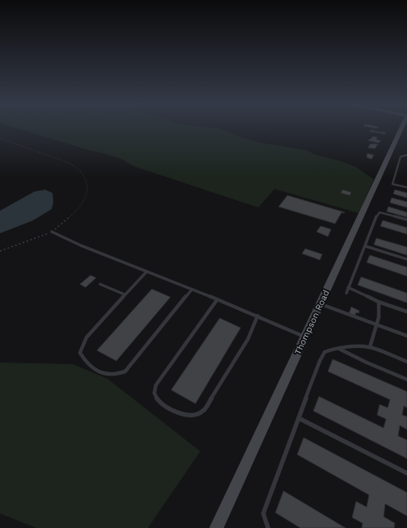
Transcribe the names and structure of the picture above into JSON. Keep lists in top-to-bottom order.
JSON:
{
  "streets": {
    "main road": ["Thompson Road"]
  }
}
